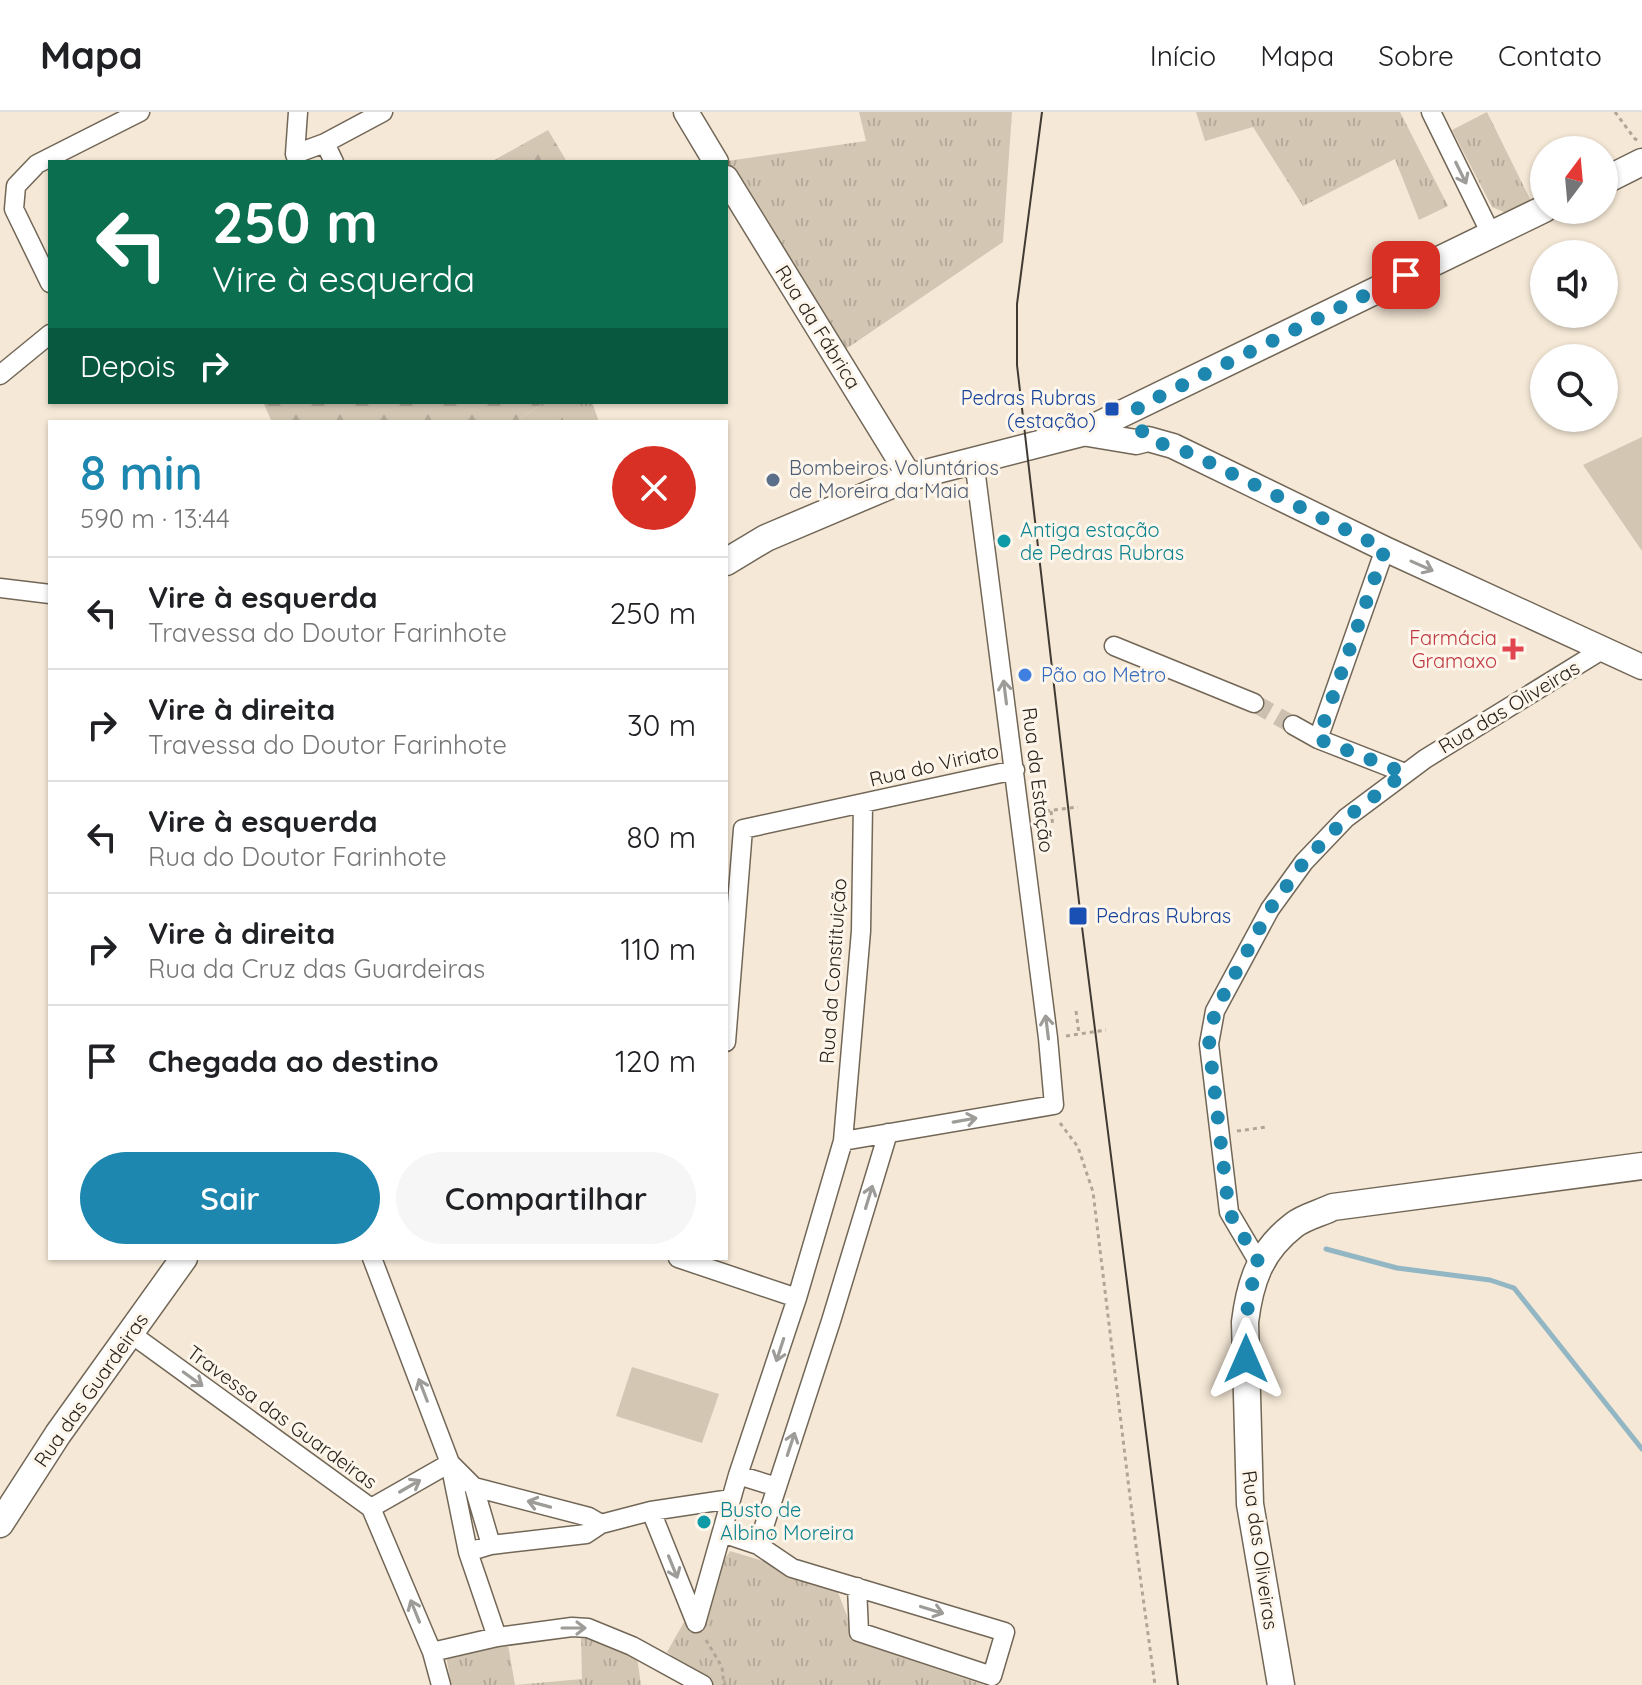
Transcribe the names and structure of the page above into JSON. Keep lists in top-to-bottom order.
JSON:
{
  "streets": {
    "main road": ["Rua das Oliveiras", "Rua das Guardeiras"],
    "street": [
      "Rua da Fábrica",
      "Rua do Viriato",
      "Rua da Estação",
      "Rua da Constituição",
      "Travessa das Guardeiras"
    ]
  },
  "crossings": [
    ["Rua do Viriato", "Rua da Estação"],
    ["Rua do Viriato", "Rua da Constituição"],
    ["Rua das Guardeiras", "Travessa das Guardeiras"]
  ],
  "one_way": ["Rua da Estação"],
  "places": {
    "transit": ["Pedras Rubras (estação)", "Pedras Rubras"],
    "other": [
      "Bombeiros Voluntários de Moreira da Maia",
      "Antiga estação de Pedras Rubras",
      "Pão ao Metro",
      "Busto de Albino Moreira"
    ],
    "health": ["Farmácia Gramaxo"]
  },
  "north": "top",
  "page": {
    "header": "Mapa",
    "nav": [
      "Início",
      "Mapa",
      "Sobre",
      "Contato"
    ],
    "turn": ["250 m", "Vire à esquerda"],
    "then": "Depois",
    "heading": ["8 min", "590 m · 13:44"],
    "list": [
      {
        "name": "Vire à esquerda",
        "note": "Travessa do Doutor Farinhote",
        "value": "250 m"
      },
      {
        "name": "Vire à direita",
        "note": "Travessa do Doutor Farinhote",
        "value": "30 m"
      },
      {
        "name": "Vire à esquerda",
        "note": "Rua do Doutor Farinhote",
        "value": "80 m"
      },
      {
        "name": "Vire à direita",
        "note": "Rua da Cruz das Guardeiras",
        "value": "110 m"
      },
      {
        "name": "Chegada ao destino",
        "value": "120 m"
      }
    ],
    "buttons": ["Sair", "Compartilhar"]
  }
}
